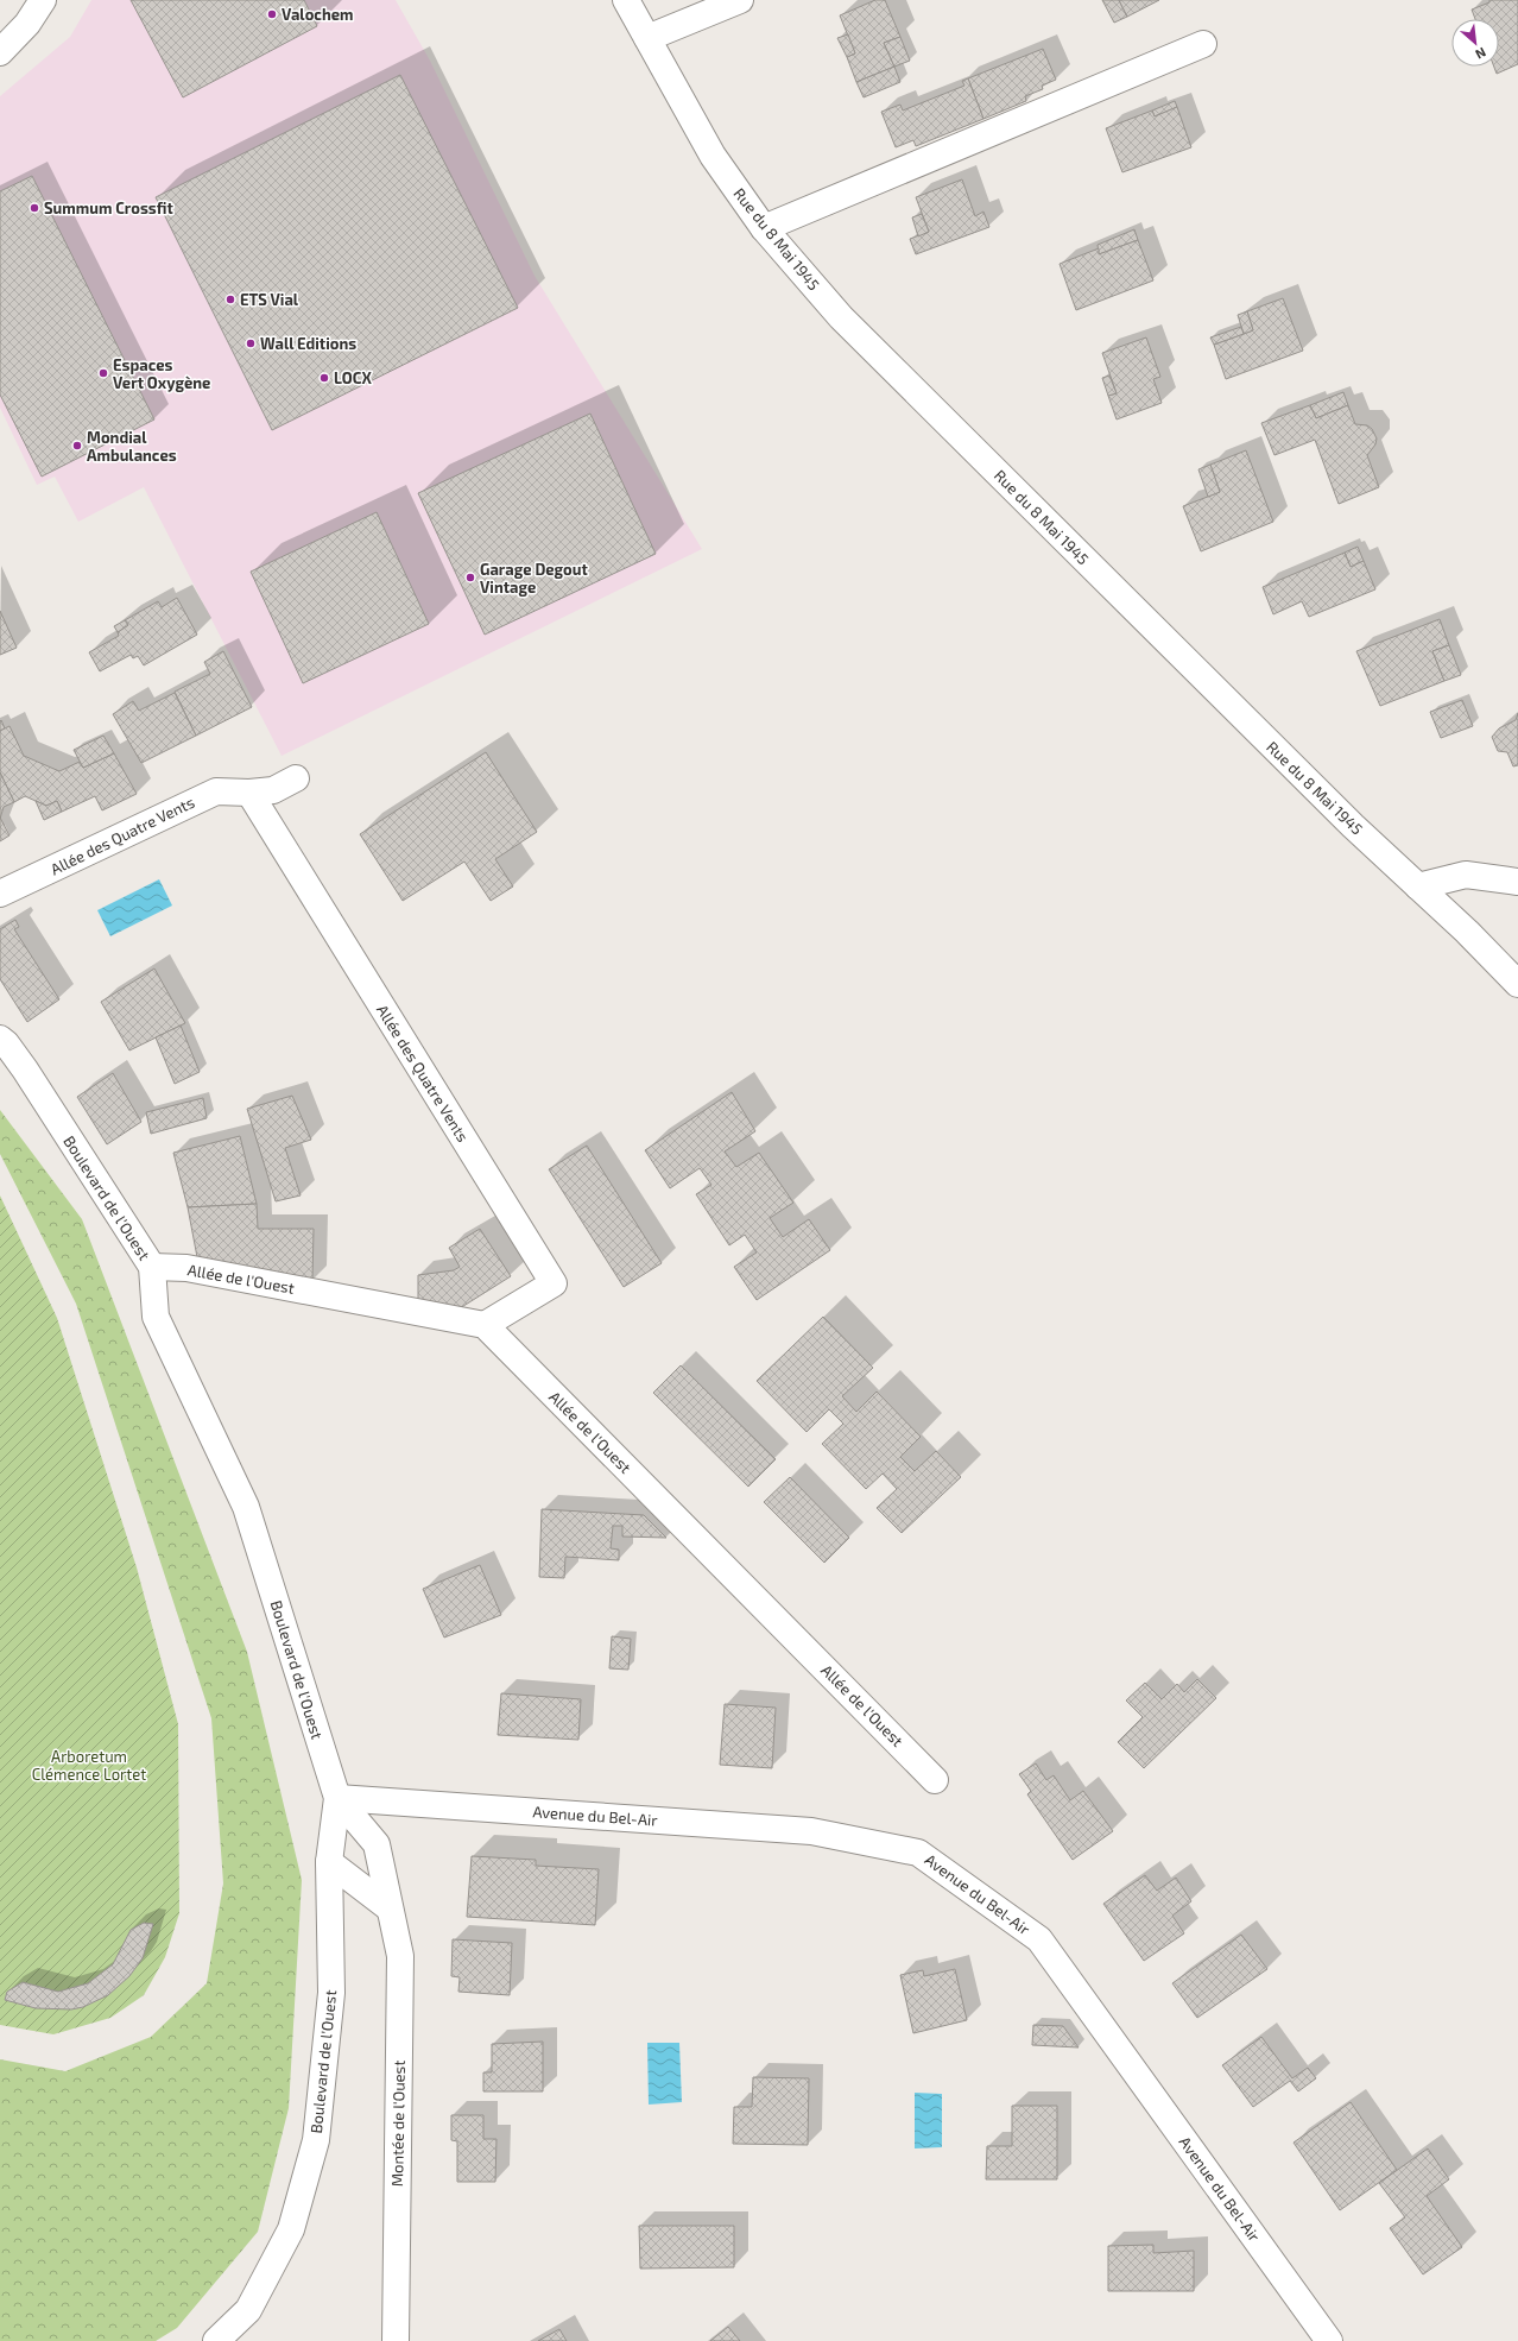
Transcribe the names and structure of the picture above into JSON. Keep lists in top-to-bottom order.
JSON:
{
  "streets": {
    "street": [
      "Rue du 8 Mai 1945",
      "Allée des Quatre Vents",
      "Boulevard de l'Ouest",
      "Allée de l'Ouest",
      "Avenue du Bel-Air",
      "Montée de l'Ouest"
    ]
  },
  "crossings": [
    ["Allée des Quatre Vents", "Allée de l'Ouest"],
    ["Boulevard de l'Ouest", "Allée de l'Ouest"],
    ["Boulevard de l'Ouest", "Avenue du Bel-Air"],
    ["Boulevard de l'Ouest", "Montée de l'Ouest"],
    ["Avenue du Bel-Air", "Montée de l'Ouest"]
  ],
  "parks": ["Arboretum Clémence Lortet"],
  "places": [
    "Valochem",
    "Summum Crossfit",
    "ETS Vial",
    "Wall Editions",
    "Espaces Vert Oxygène",
    "LOCX",
    "Mondial Ambulances",
    "Garage Degout Vintage"
  ],
  "north": "bottom right"
}
